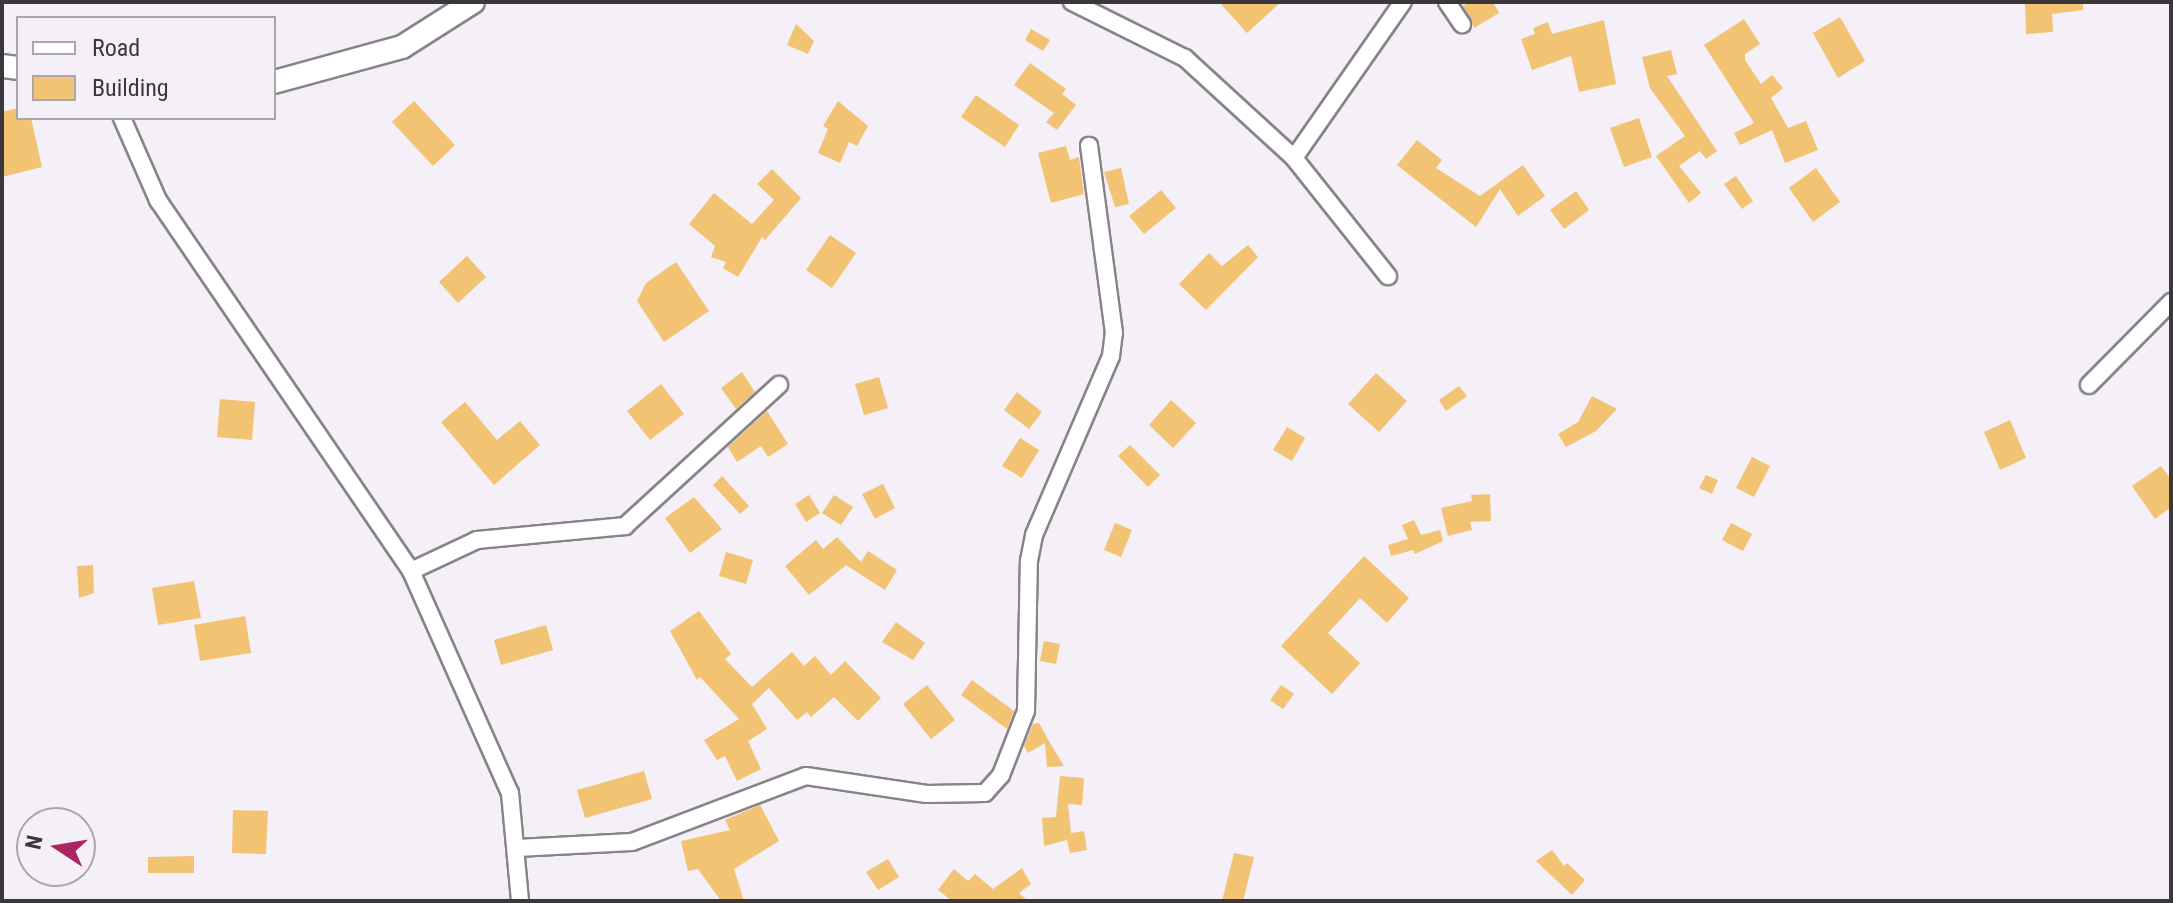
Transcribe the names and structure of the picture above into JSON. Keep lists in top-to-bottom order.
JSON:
{
  "legend": ["Road", "Building"],
  "north": "left"
}
